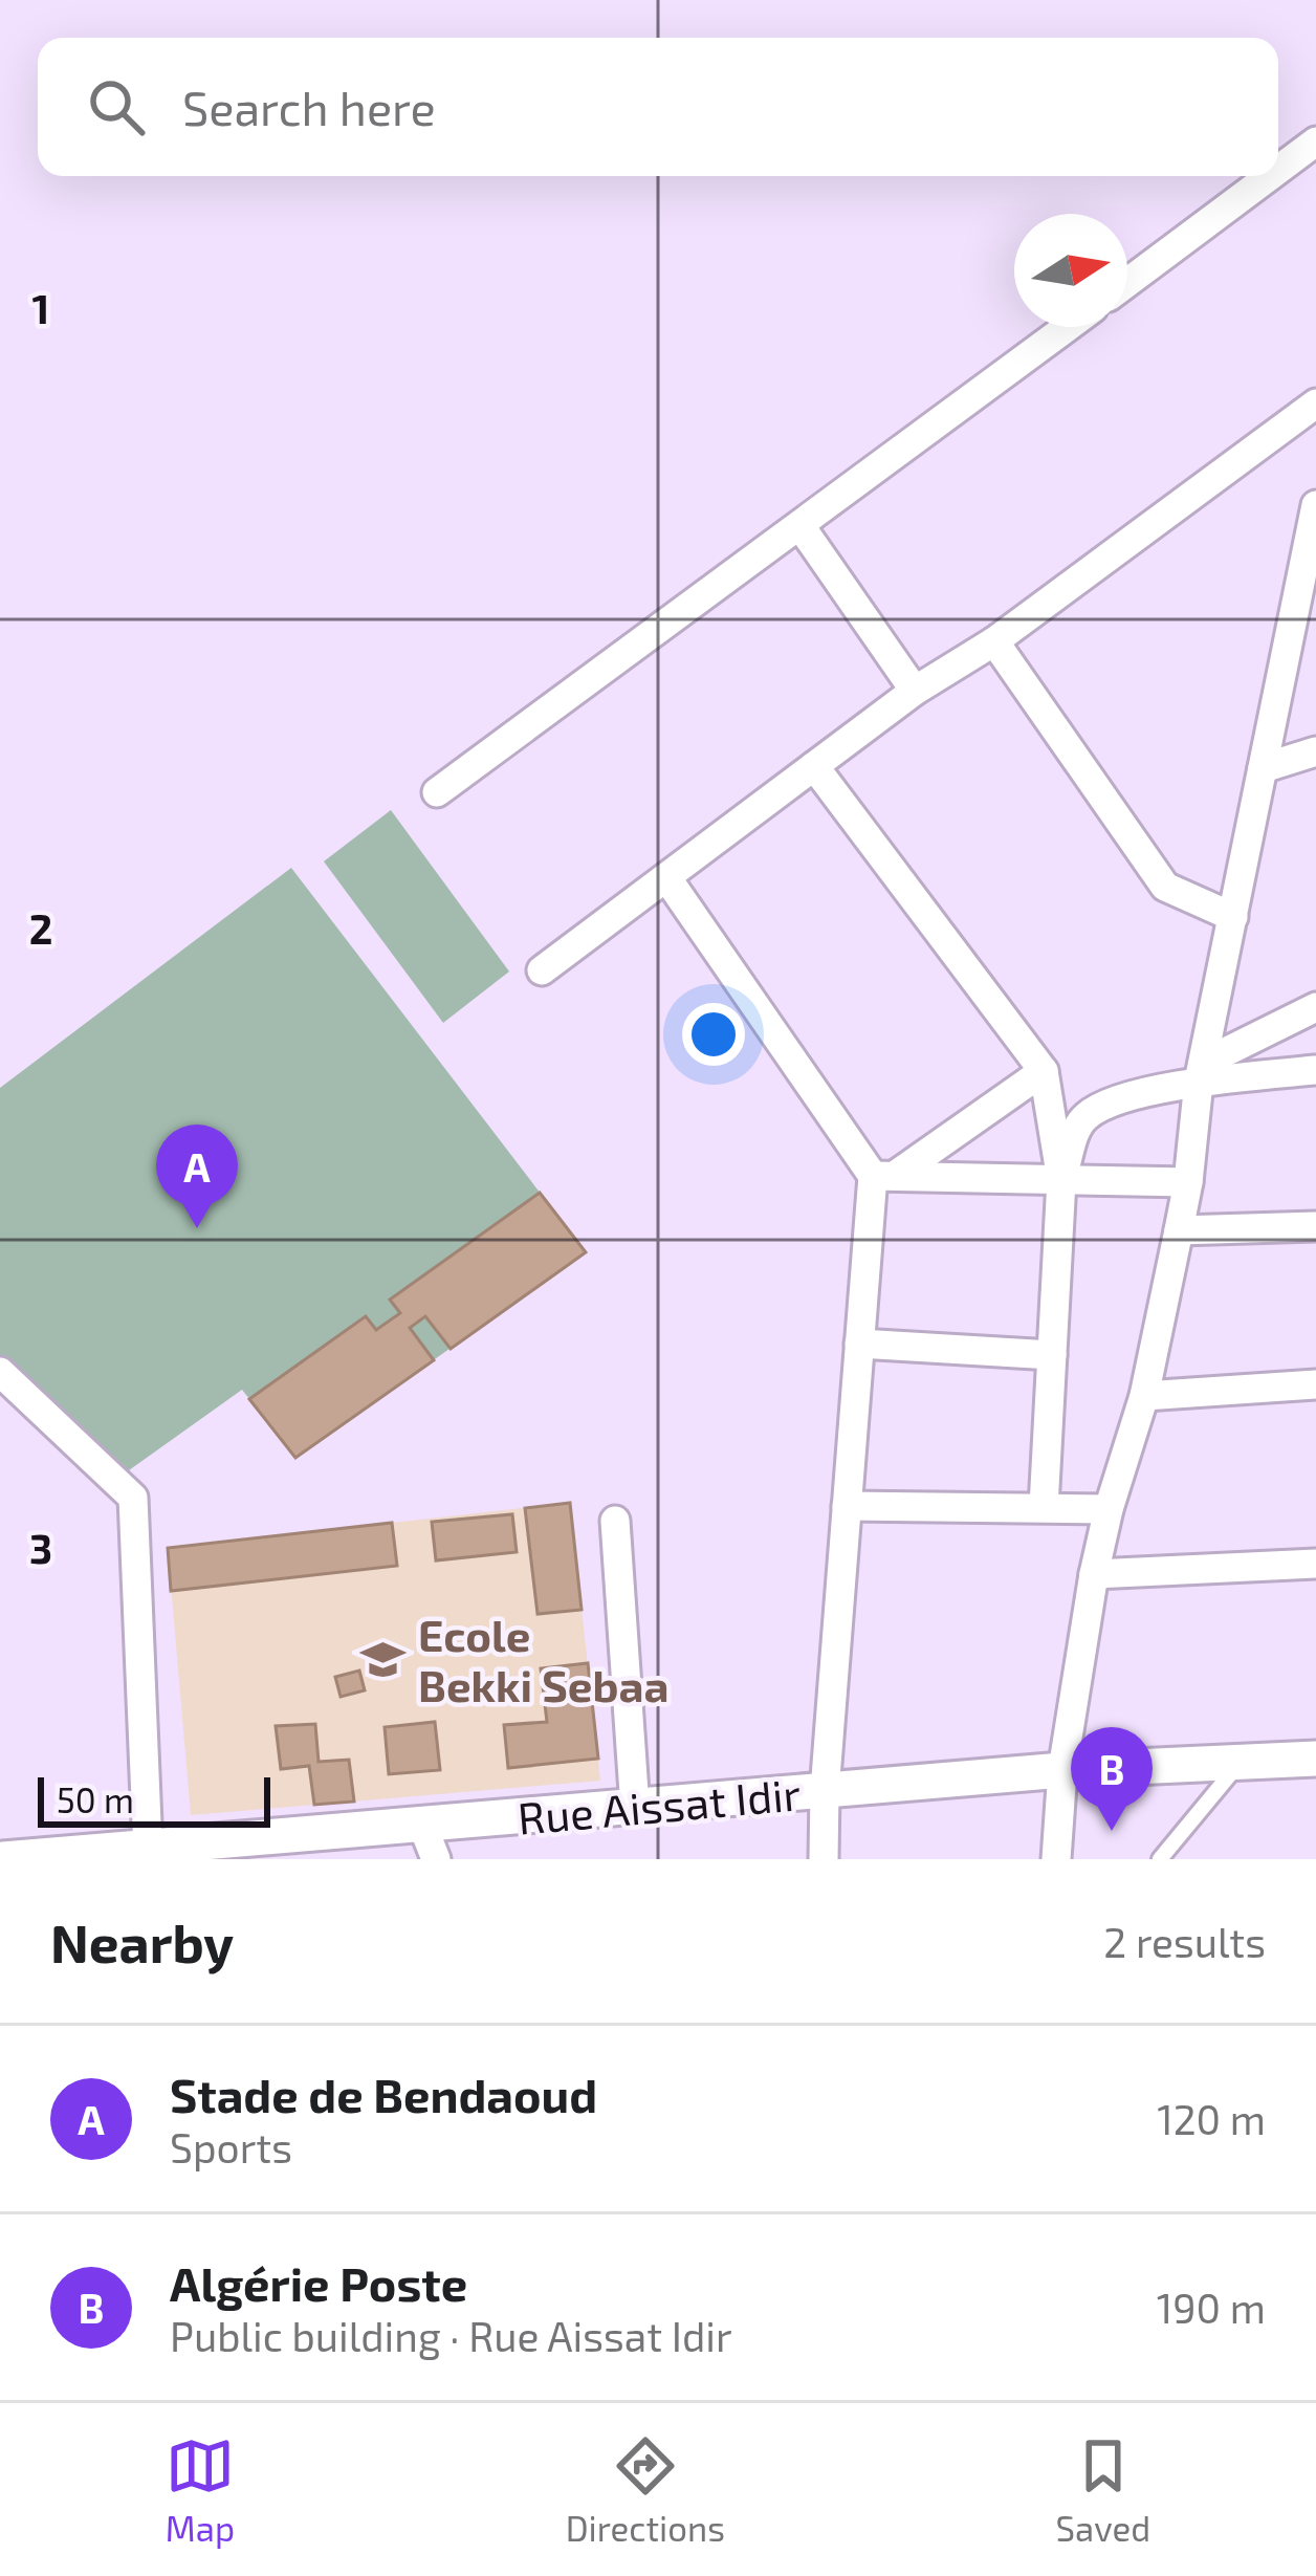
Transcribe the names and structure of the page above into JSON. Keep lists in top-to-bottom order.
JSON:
{
  "streets": {
    "street": ["Rue Aissat Idir"]
  },
  "places": {
    "school or university": ["Ecole Bekki Sebaa"]
  },
  "scale_bar": "50 m",
  "north": "right",
  "page": {
    "search": "Search here",
    "pins": ["A", "B"],
    "scale": "50 m",
    "heading": ["Nearby", "2 results"],
    "list": [
      {
        "mark": "A",
        "name": "Stade de Bendaoud",
        "note": "Sports",
        "value": "120 m"
      },
      {
        "mark": "B",
        "name": "Algérie Poste",
        "note": "Public building · Rue Aissat Idir",
        "value": "190 m"
      }
    ],
    "nav": ["Map", "Directions", "Saved"]
  },
  "grid": {
    "rows": ["1", "2", "3"]
  }
}
